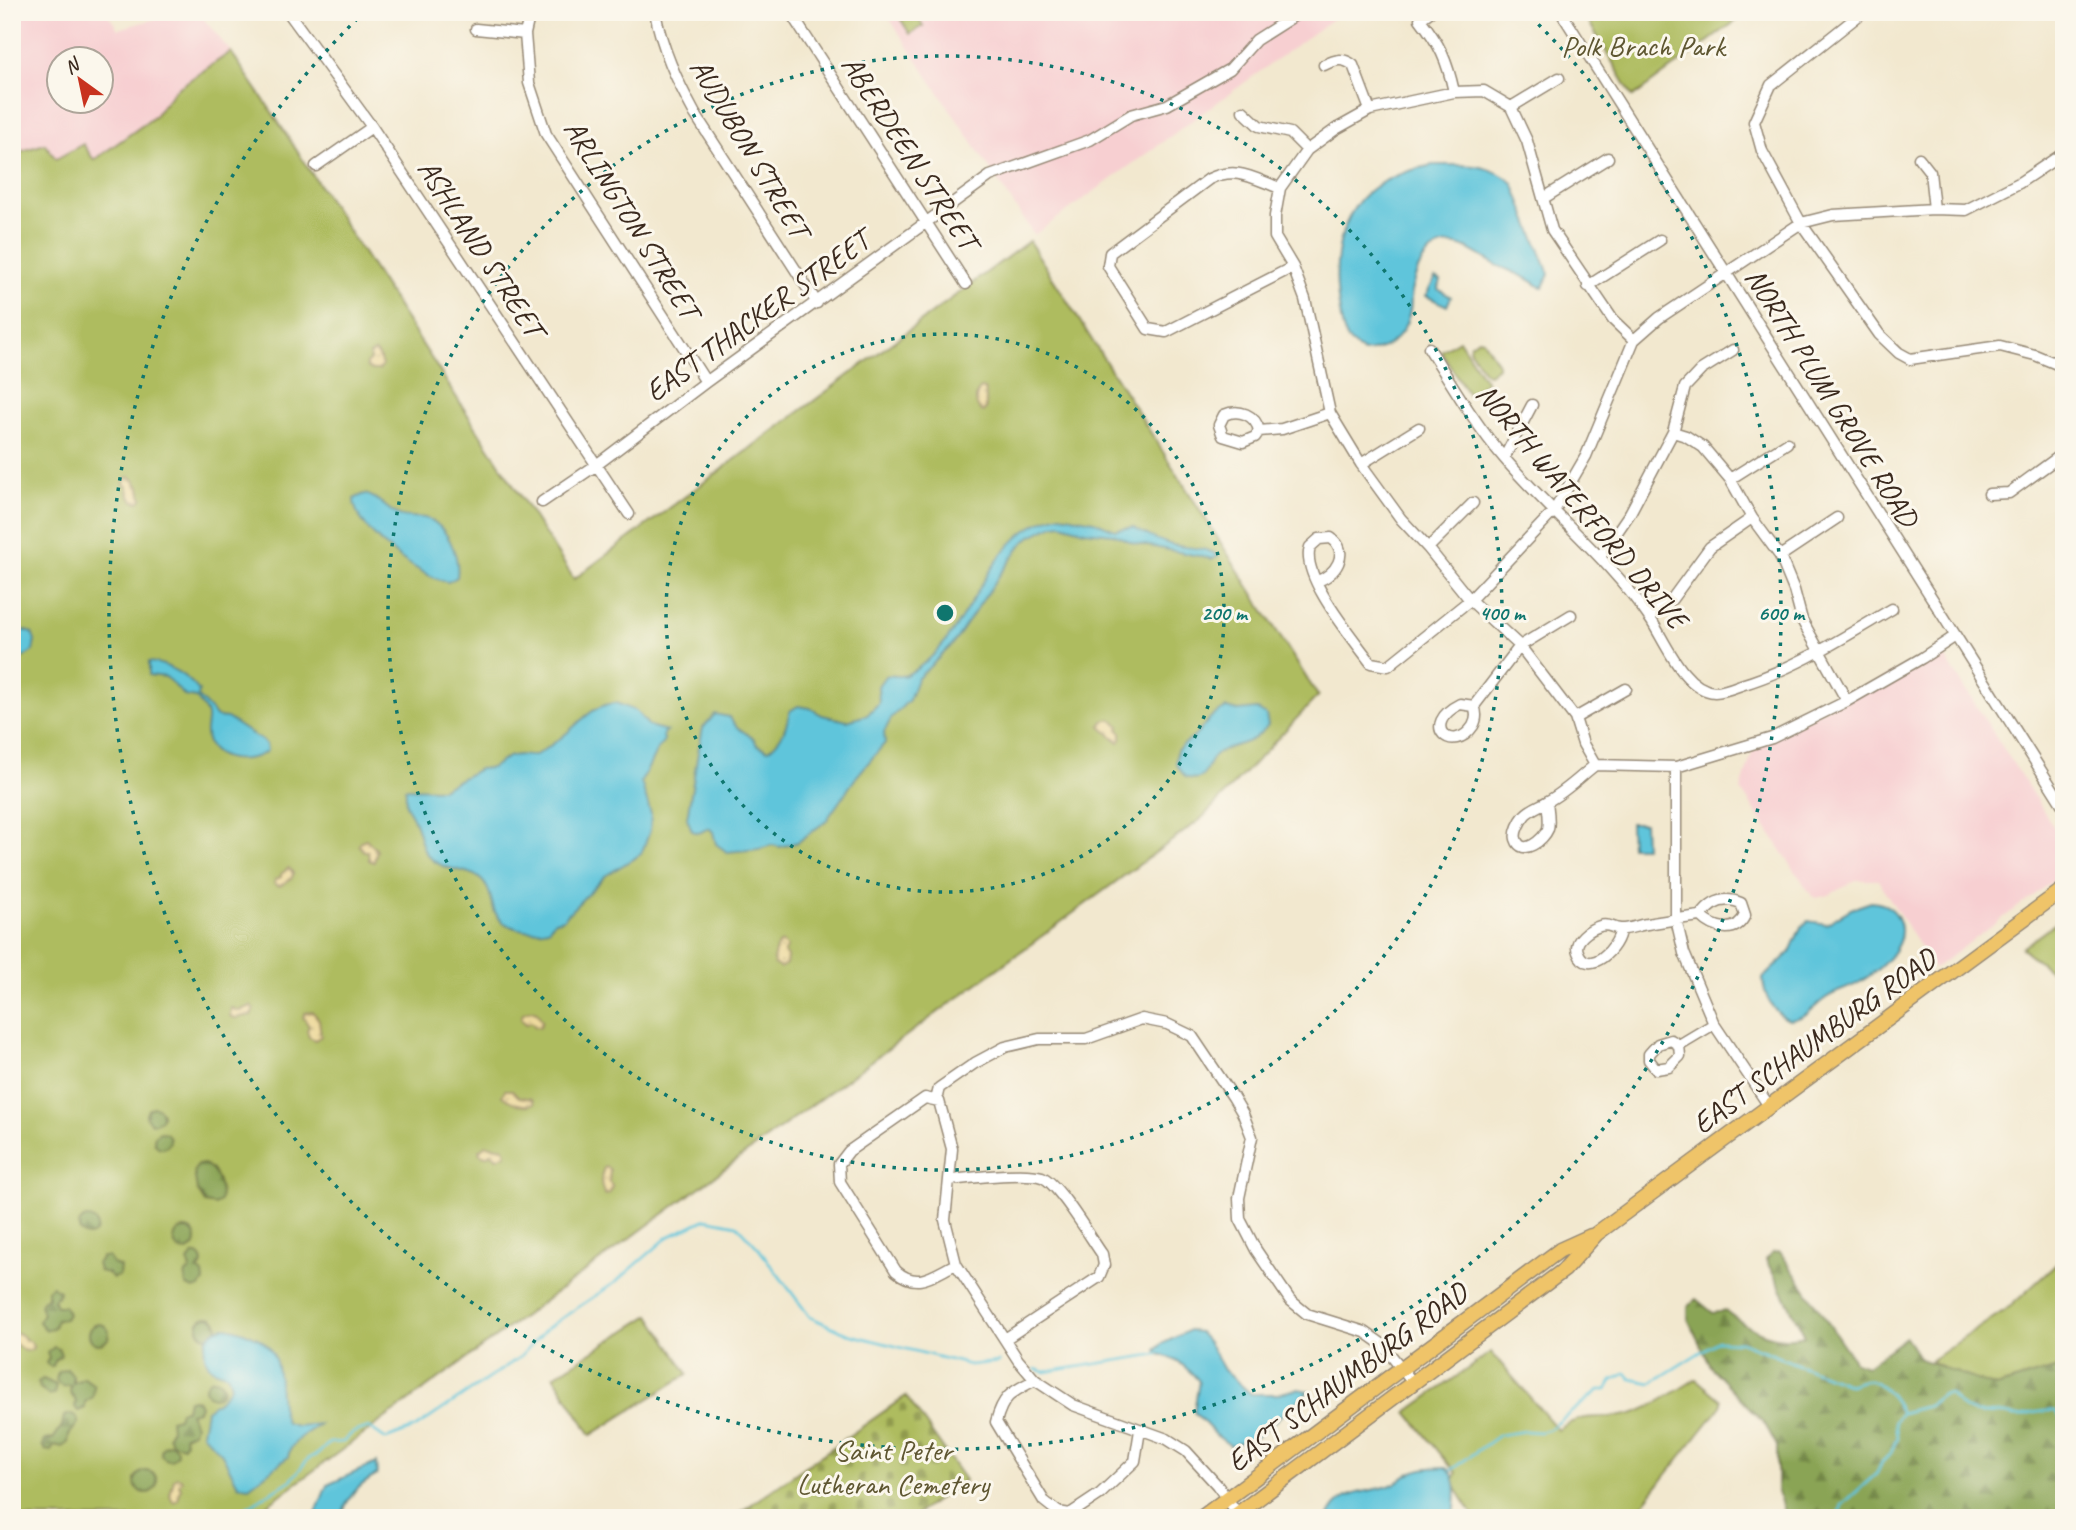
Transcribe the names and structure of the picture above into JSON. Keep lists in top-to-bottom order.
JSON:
{
  "streets": {
    "main road": ["EAST SCHAUMBURG ROAD"],
    "street": [
      "AUDUBON STREET",
      "ABERDEEN STREET",
      "ARLINGTON STREET",
      "ASHLAND STREET",
      "EAST THACKER STREET",
      "NORTH PLUM GROVE ROAD",
      "NORTH WATERFORD DRIVE"
    ]
  },
  "crossings": [
    ["AUDUBON STREET", "EAST THACKER STREET"],
    ["ABERDEEN STREET", "EAST THACKER STREET"],
    ["ARLINGTON STREET", "EAST THACKER STREET"],
    ["ASHLAND STREET", "EAST THACKER STREET"]
  ],
  "parks": ["Polk Brach Park", "Saint Peter Lutheran Cemetery"],
  "north": "top left",
  "rings": ["200 m", "400 m", "600 m"]
}
